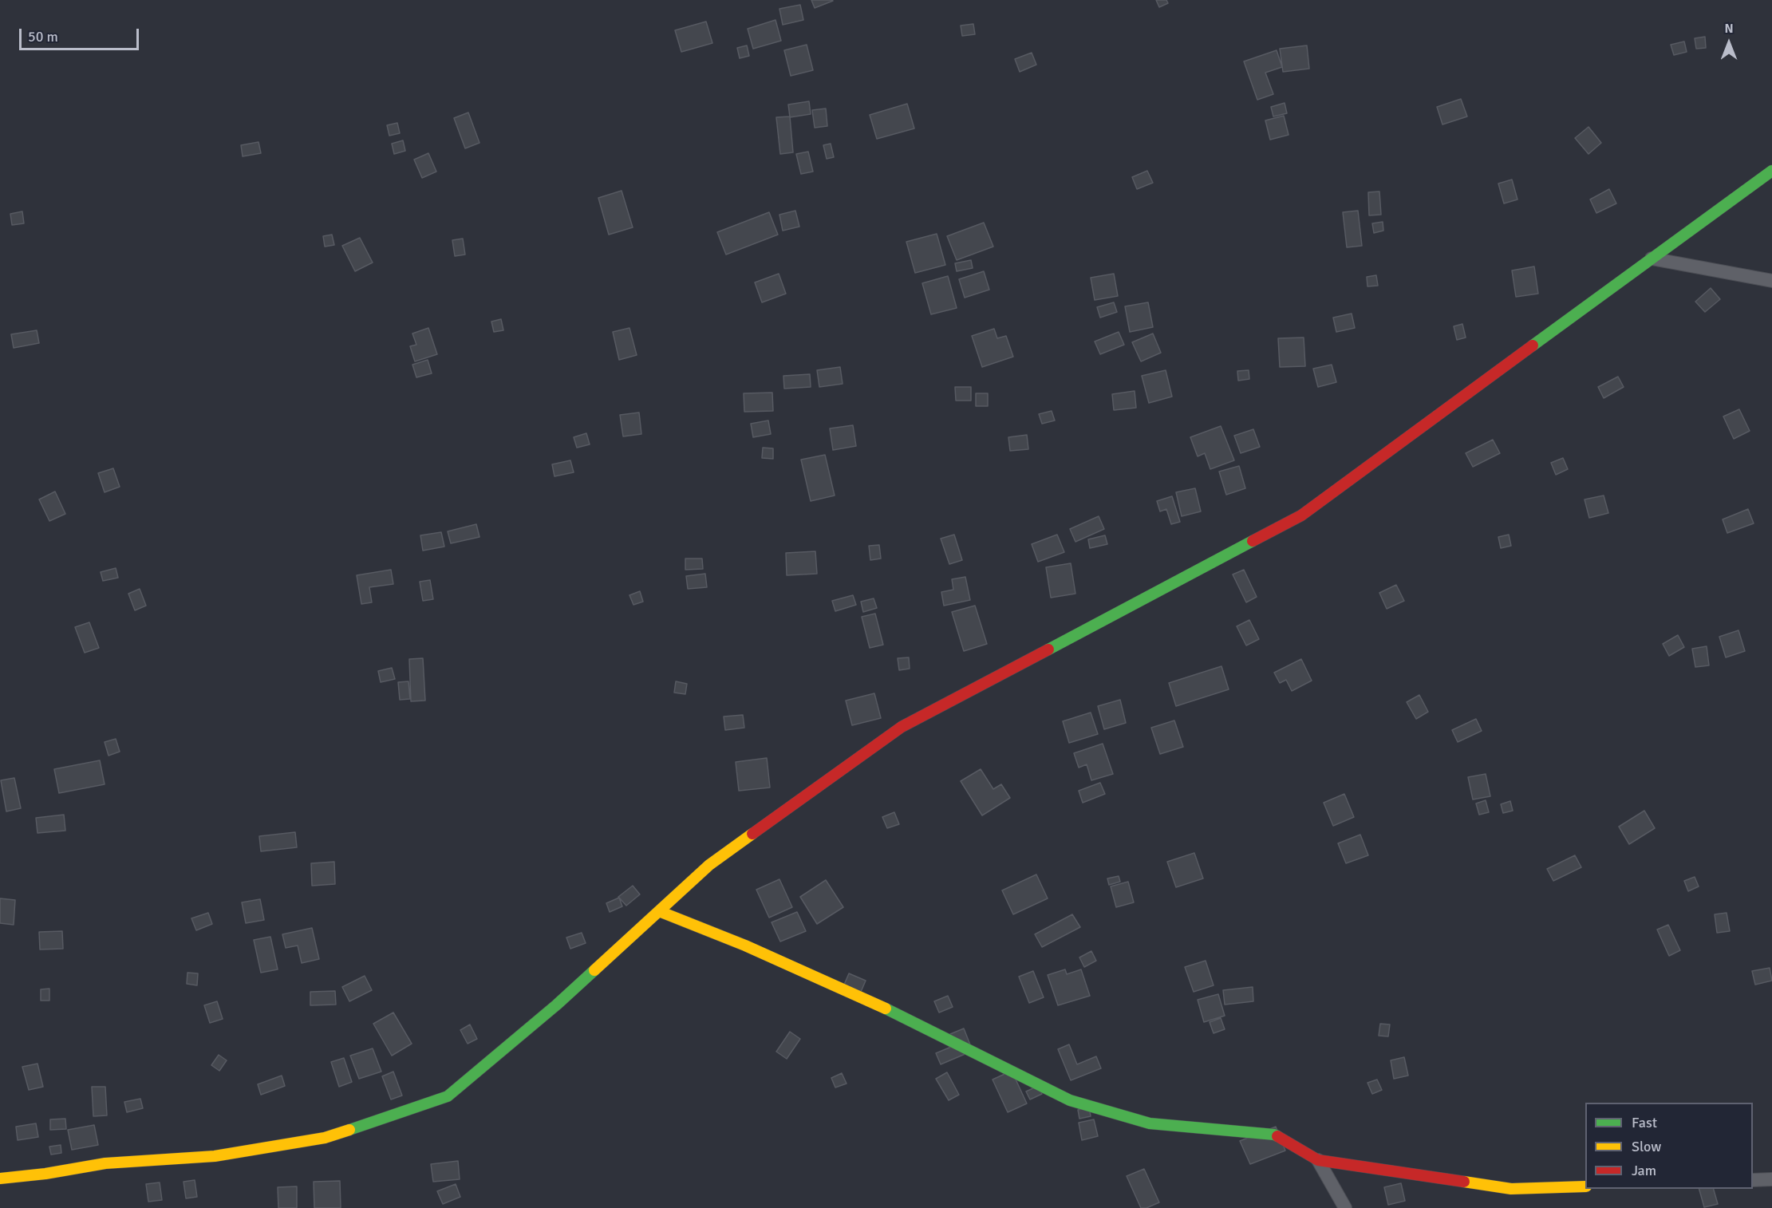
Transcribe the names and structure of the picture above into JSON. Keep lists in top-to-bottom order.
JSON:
{
  "legend": ["Fast", "Slow", "Jam"],
  "scale_bar": "50 m",
  "north": "top"
}
